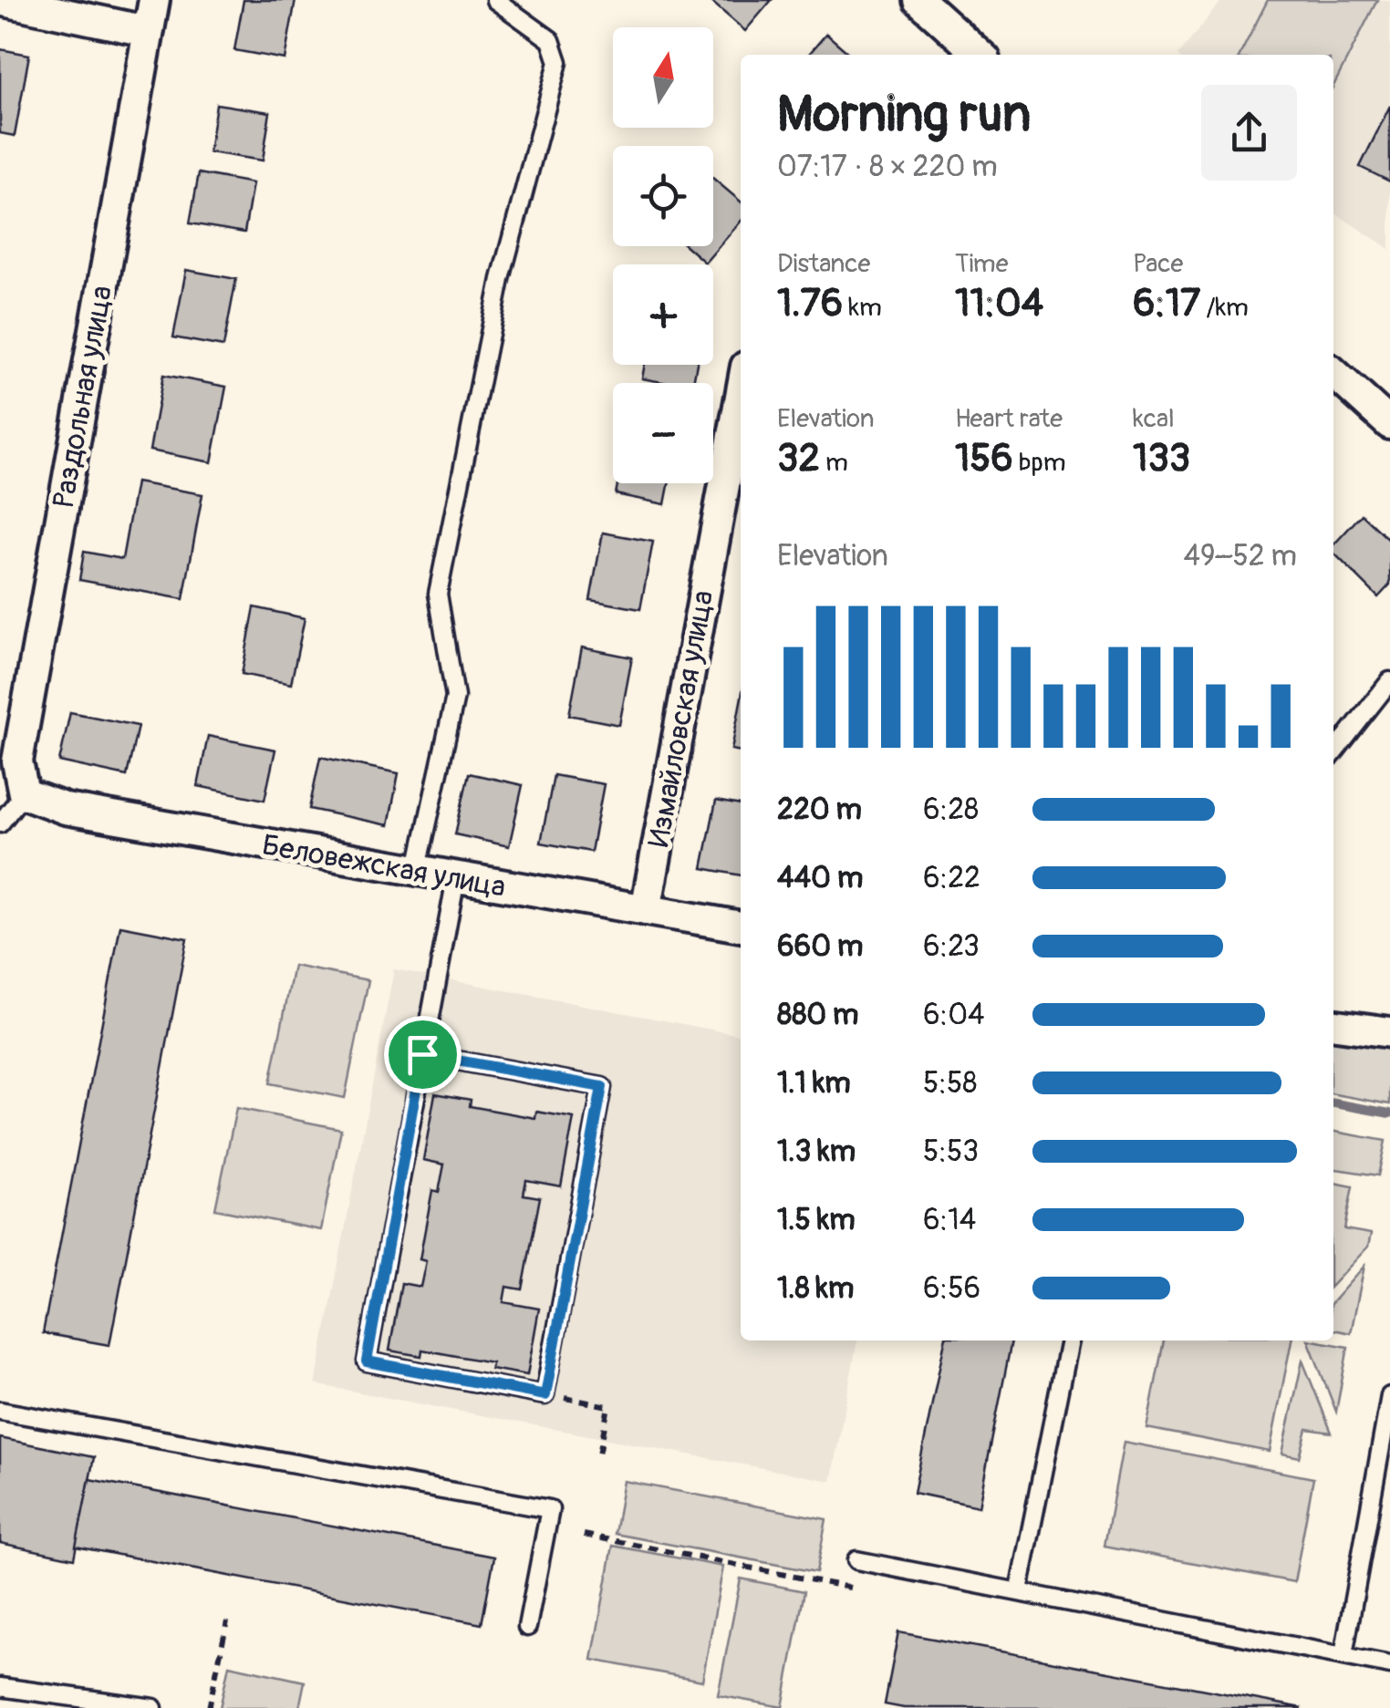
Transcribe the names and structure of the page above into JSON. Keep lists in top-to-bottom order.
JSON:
{
  "streets": {
    "street": ["Раздольная улица", "Измайловская улица", "Беловежская улица"]
  },
  "crossings": [
    ["Раздольная улица", "Беловежская улица"],
    ["Измайловская улица", "Беловежская улица"]
  ],
  "north": "top",
  "page": {
    "map_buttons": ["+", "−"],
    "heading": ["Morning run", "07:17 · 8 × 220 m"],
    "stats": [
      ["Distance", "1.76 km"],
      ["Time", "11:04"],
      ["Pace", "6:17 /km"],
      ["Elevation", "32 m"],
      ["Heart rate", "156 bpm"],
      ["kcal", "133"]
    ],
    "chart": ["Elevation", "49–52 m"],
    "list": [
      {
        "name": "220 m",
        "note": "6:28"
      },
      {
        "name": "440 m",
        "note": "6:22"
      },
      {
        "name": "660 m",
        "note": "6:23"
      },
      {
        "name": "880 m",
        "note": "6:04"
      },
      {
        "name": "1.1 km",
        "note": "5:58"
      },
      {
        "name": "1.3 km",
        "note": "5:53"
      },
      {
        "name": "1.5 km",
        "note": "6:14"
      },
      {
        "name": "1.8 km",
        "note": "6:56"
      }
    ]
  }
}
